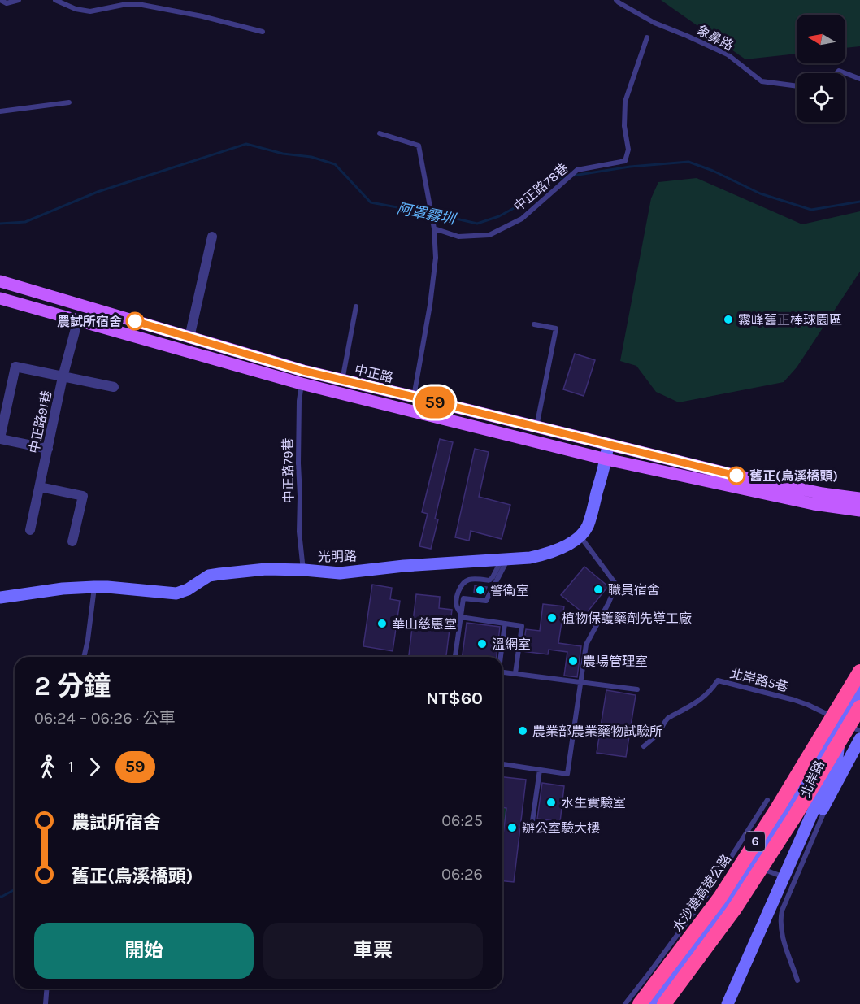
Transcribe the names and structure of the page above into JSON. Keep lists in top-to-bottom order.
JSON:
{
  "streets": {
    "highway": ["6", "水沙連高速公路"],
    "main road": ["中正路"],
    "street": ["中正路91巷", "光明路", "北岸路"],
    "lane": [
      "象鼻路",
      "中正路78巷",
      "中正路79巷",
      "北岸路5巷"
    ]
  },
  "crossings": [
    ["中正路", "中正路91巷"],
    ["中正路", "中正路79巷"],
    ["中正路", "光明路"],
    ["中正路79巷", "光明路"],
    ["北岸路5巷", "北岸路"]
  ],
  "water": ["阿罩霧圳"],
  "places": [
    "霧峰舊正棒球園區",
    "農試所宿舍",
    "舊正(烏溪橋頭)",
    "職員宿舍",
    "警衛室",
    "植物保護藥劑先導工廠",
    "華山慈惠堂",
    "溫網室",
    "農場管理室",
    "農業部農業藥物試驗所",
    "水生實驗室",
    "辦公室驗大樓"
  ],
  "lines": ["bus line 59"],
  "north": "left",
  "page": {
    "on_map": "59",
    "heading": ["2 分鐘", "06:24 – 06:26 · 公車", "NT$60"],
    "legs": ["1", "59"],
    "list": [
      {
        "name": "農試所宿舍",
        "value": "06:25"
      },
      {
        "name": "舊正(烏溪橋頭)",
        "value": "06:26"
      }
    ],
    "buttons": ["開始", "車票"]
  }
}
